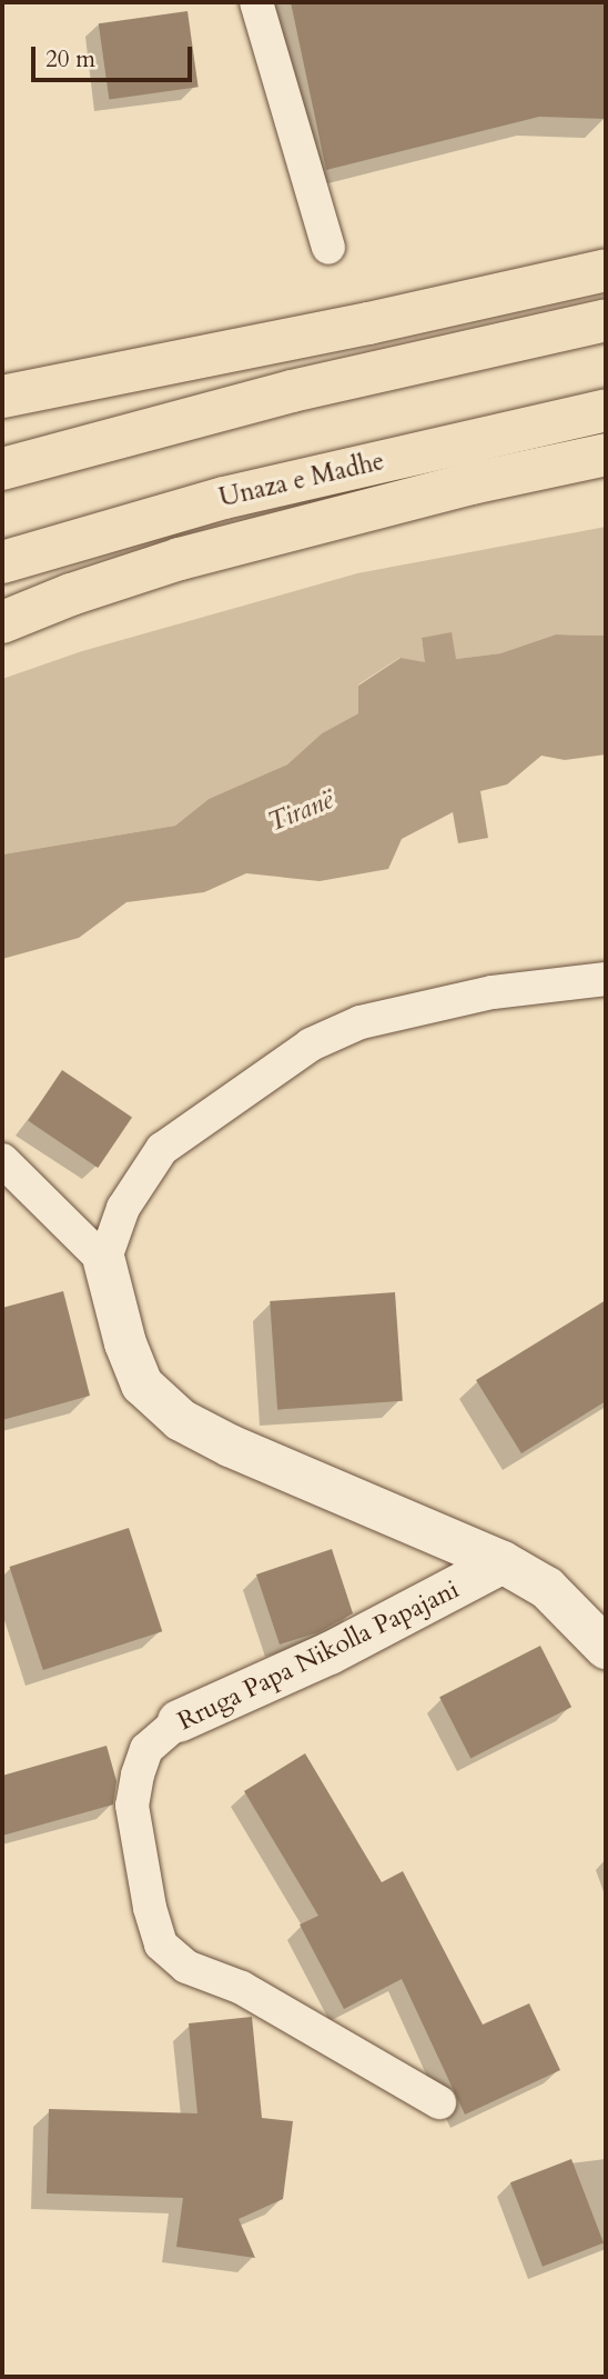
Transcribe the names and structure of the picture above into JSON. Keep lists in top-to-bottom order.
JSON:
{
  "streets": {
    "highway": ["Unaza e Madhe"],
    "street": ["Rruga Papa Nikolla Papajani"]
  },
  "water": ["Tiranë"],
  "scale_bar": "20 m"
}
